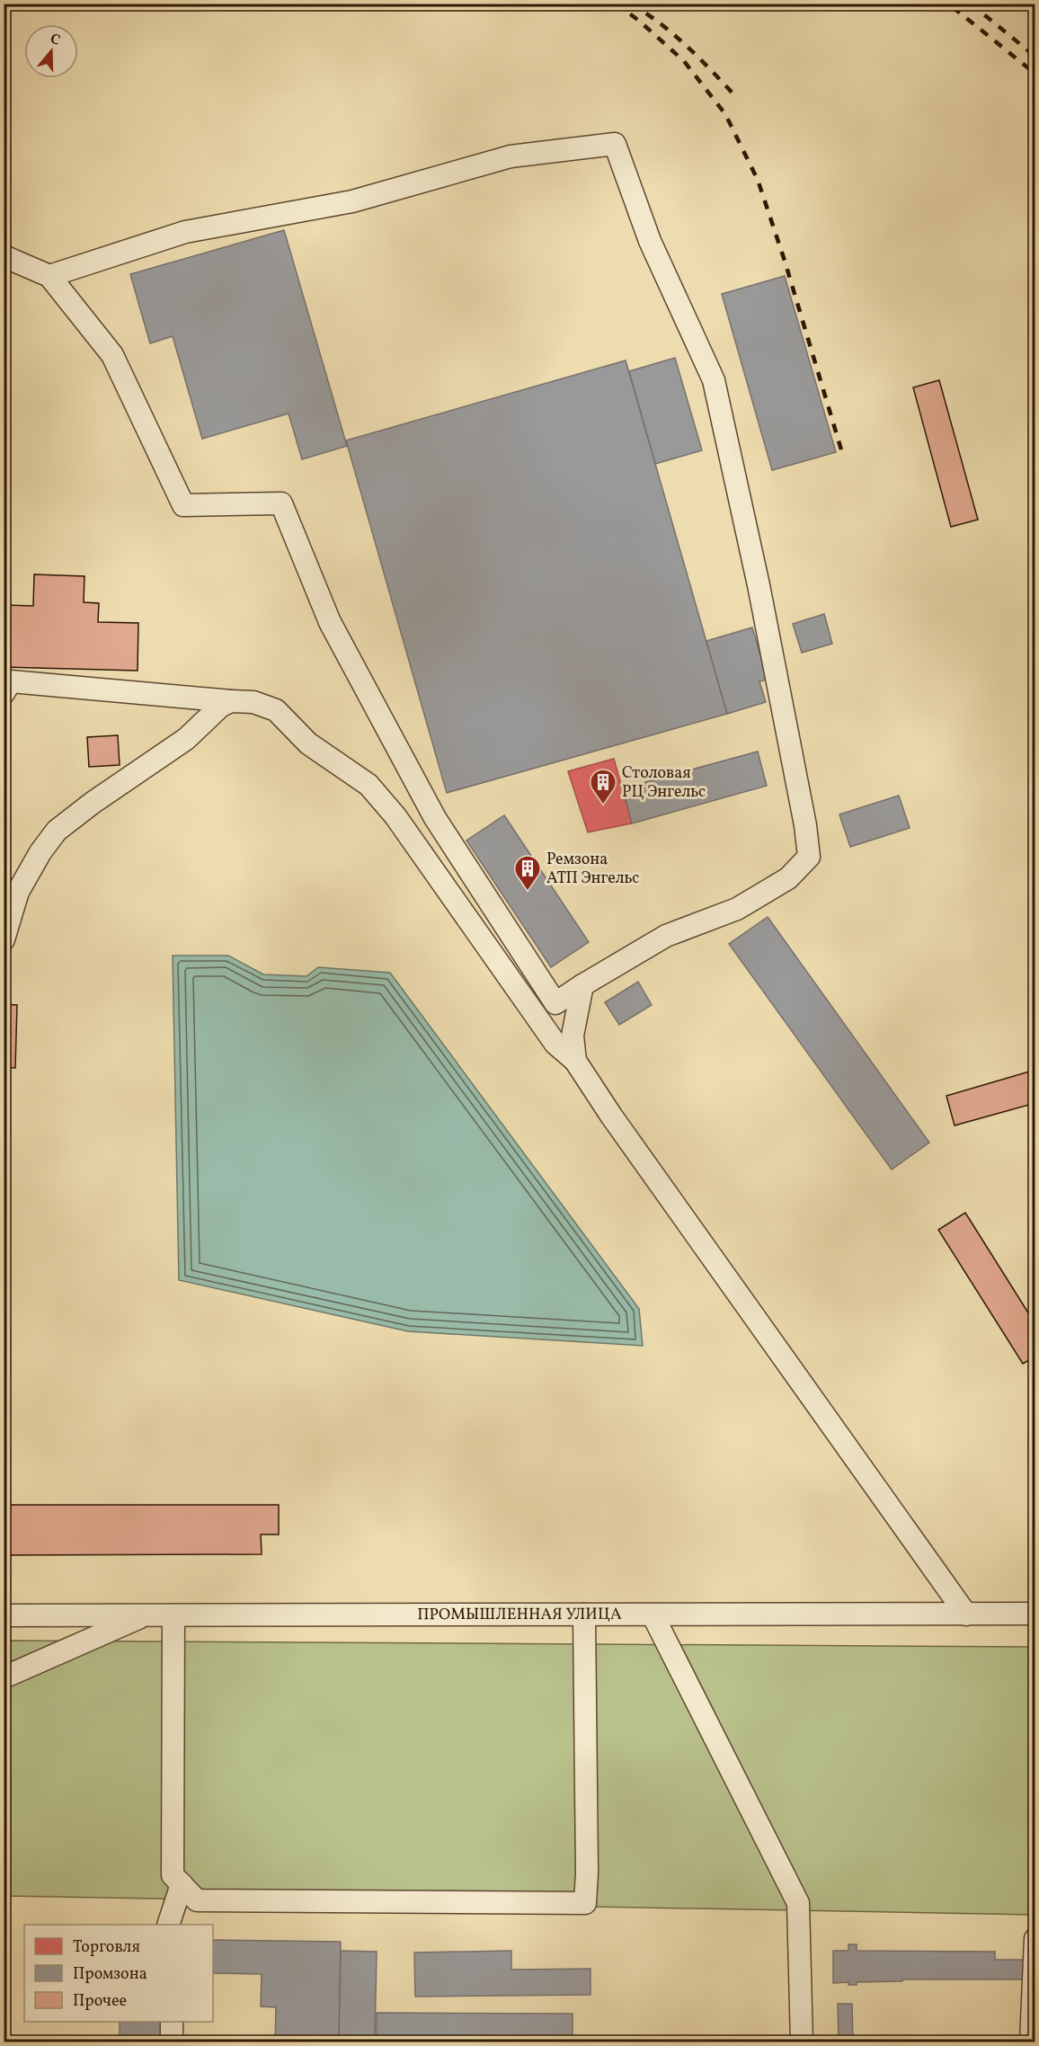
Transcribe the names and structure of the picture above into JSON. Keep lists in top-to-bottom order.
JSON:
{
  "streets": {
    "street": ["ПРОМЫШЛЕННАЯ УЛИЦА"]
  },
  "places": {
    "building": ["Столовая РЦ Энгельс", "Ремзона АТП Энгельс"]
  },
  "legend": ["Торговля", "Промзона", "Прочее"],
  "north": "top"
}
